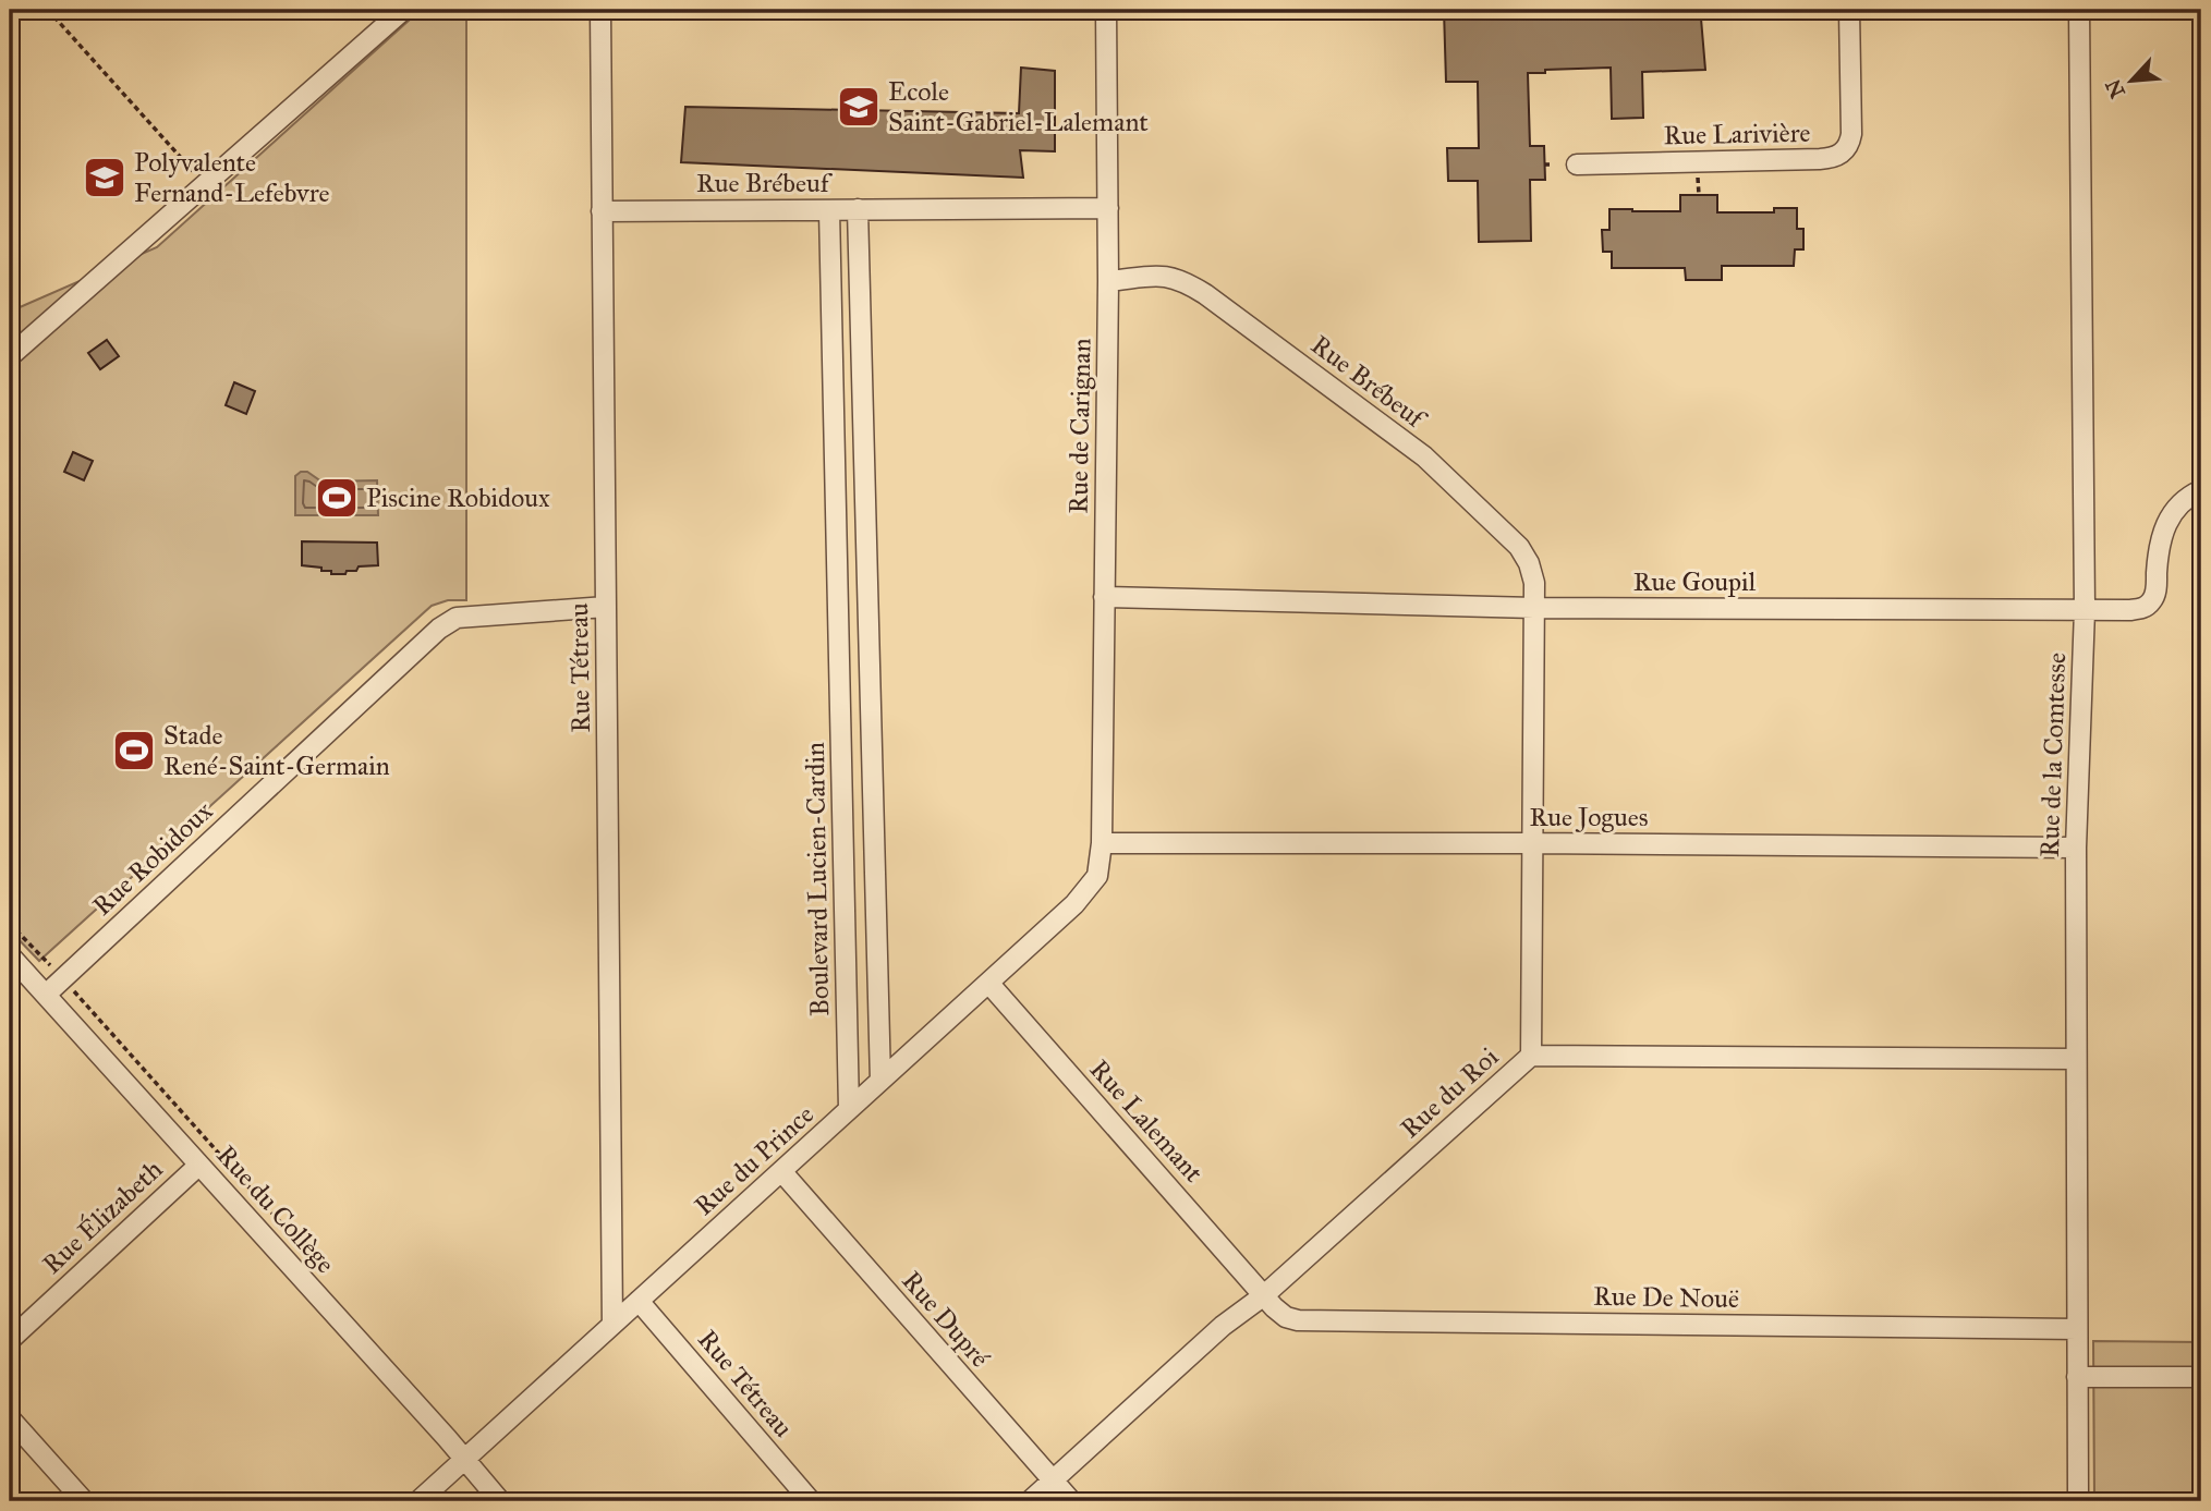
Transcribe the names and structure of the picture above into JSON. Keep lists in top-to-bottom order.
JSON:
{
  "streets": {
    "street": [
      "Rue Larivière",
      "Rue Brébeuf",
      "Rue de Carignan",
      "Rue Goupil",
      "Rue Tétreau",
      "Rue de la Comtesse",
      "Rue Jogues",
      "Rue Robidoux",
      "Boulevard Lucien-Cardin",
      "Rue du Roi",
      "Rue Lalemant",
      "Rue du Prince",
      "Rue du Collège",
      "Rue Élizabeth",
      "Rue De Nouë",
      "Rue Dupré"
    ]
  },
  "crossings": [
    ["Rue Brébeuf", "Rue de Carignan"],
    ["Rue Brébeuf", "Rue Goupil"],
    ["Rue Brébeuf", "Rue Tétreau"],
    ["Rue Brébeuf", "Rue Jogues"],
    ["Rue Brébeuf", "Boulevard Lucien-Cardin"],
    ["Rue Brébeuf", "Rue du Roi"],
    ["Rue de Carignan", "Rue Goupil"],
    ["Rue de Carignan", "Rue Jogues"],
    ["Rue de Carignan", "Rue du Prince"],
    ["Rue Goupil", "Rue de la Comtesse"],
    ["Rue Tétreau", "Rue Robidoux"],
    ["Rue Tétreau", "Rue du Prince"],
    ["Rue de la Comtesse", "Rue Jogues"],
    ["Rue de la Comtesse", "Rue du Roi"],
    ["Rue de la Comtesse", "Rue De Nouë"],
    ["Rue Jogues", "Rue du Prince"],
    ["Rue Robidoux", "Rue du Collège"],
    ["Boulevard Lucien-Cardin", "Rue du Prince"],
    ["Rue du Roi", "Rue Lalemant"],
    ["Rue du Roi", "Rue De Nouë"],
    ["Rue du Roi", "Rue Dupré"],
    ["Rue Lalemant", "Rue du Prince"],
    ["Rue Lalemant", "Rue De Nouë"],
    ["Rue du Prince", "Rue du Collège"],
    ["Rue du Prince", "Rue Dupré"],
    ["Rue du Collège", "Rue Élizabeth"]
  ],
  "places": {
    "school or university": ["Ecole Saint-Gabriel-Lalemant", "Polyvalente Fernand-Lefebvre"],
    "sports": ["Piscine Robidoux", "Stade René-Saint-Germain"]
  },
  "north": "bottom left"
}
